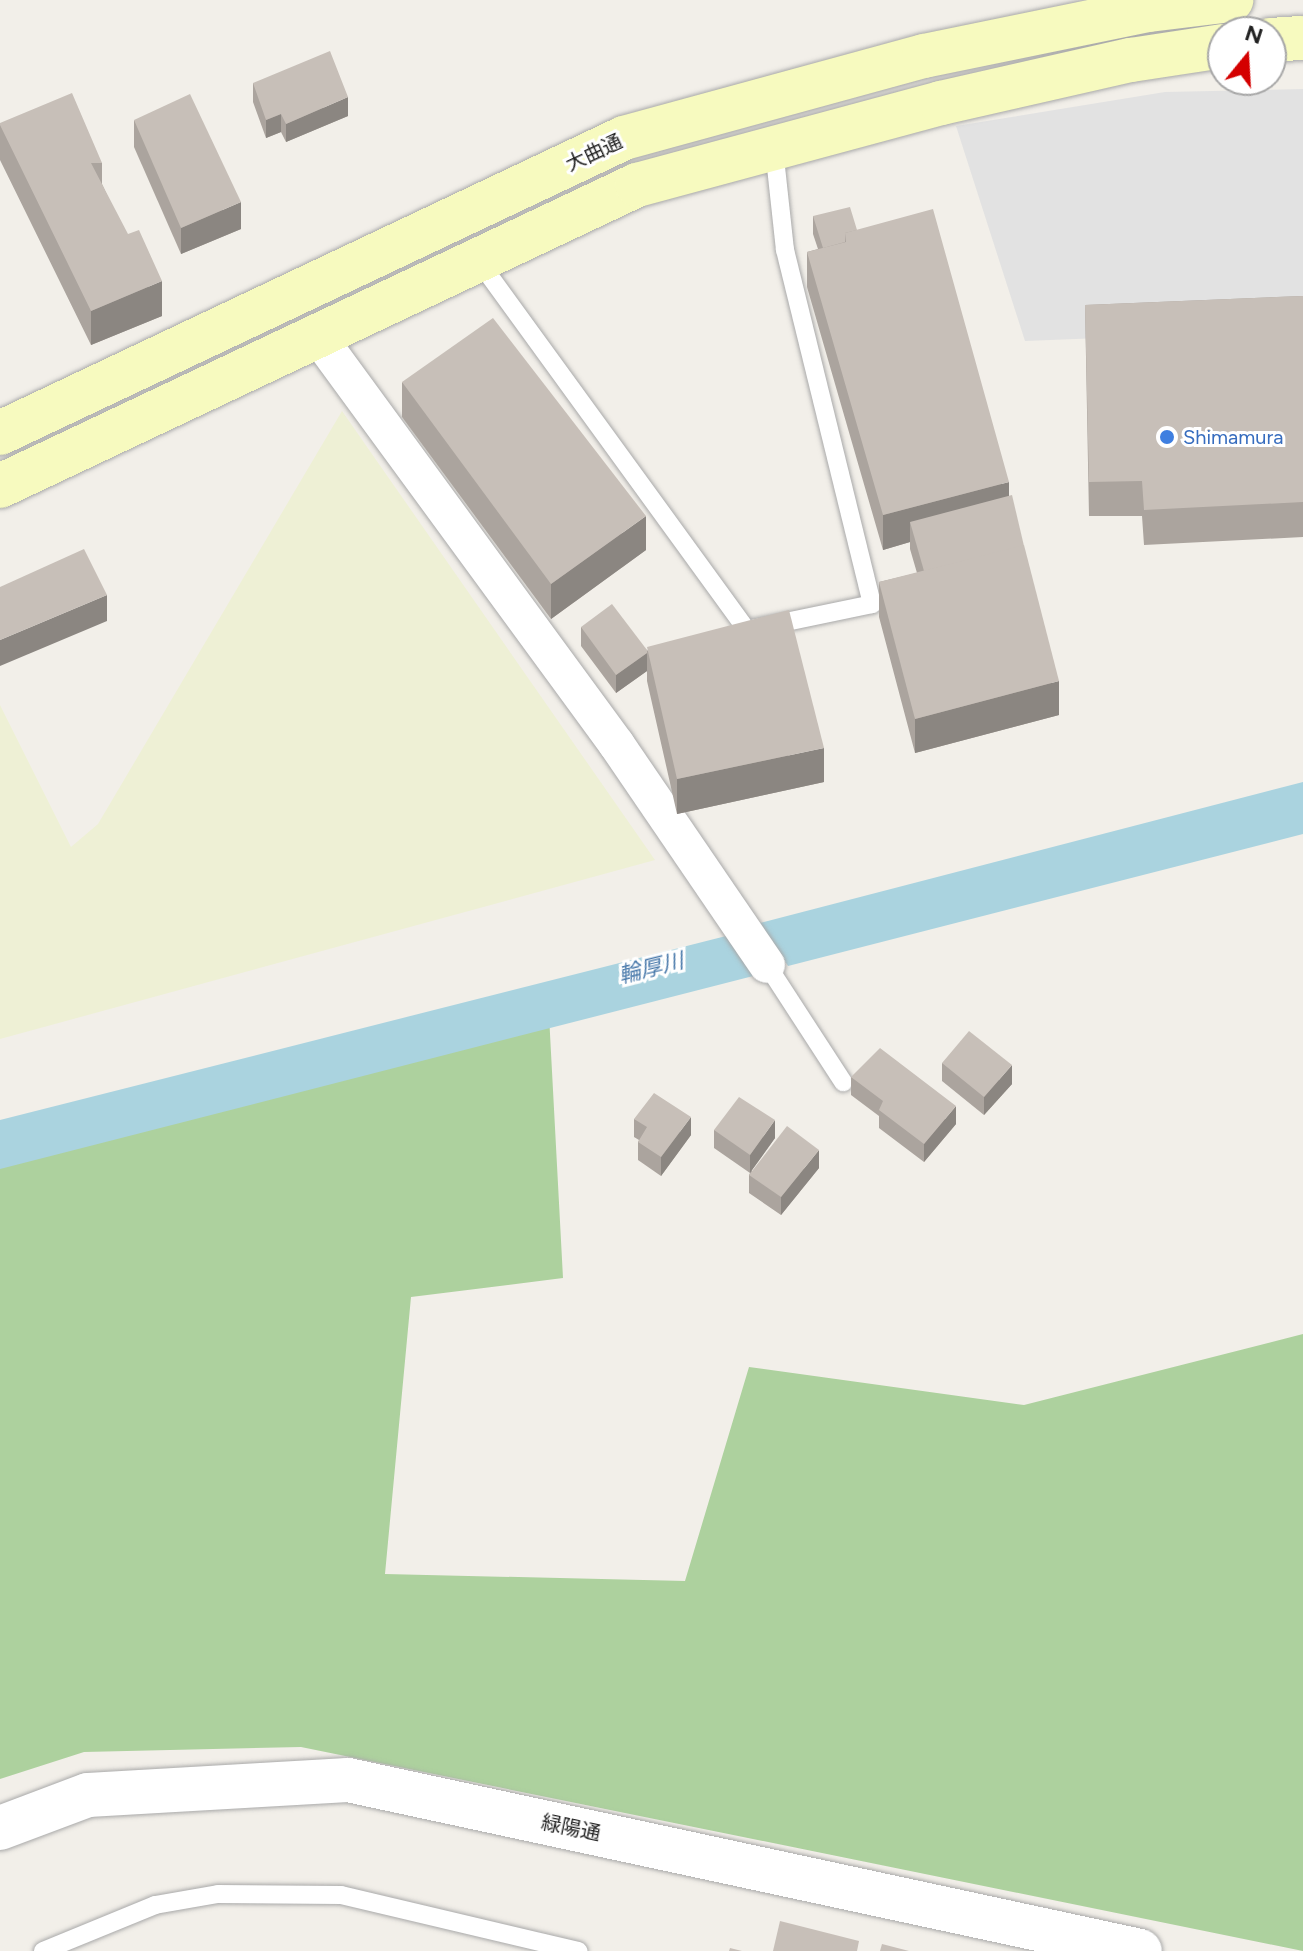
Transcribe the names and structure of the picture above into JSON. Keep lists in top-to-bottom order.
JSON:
{
  "streets": {
    "main road": ["大曲通"],
    "street": ["緑陽通"]
  },
  "water": ["輪厚川"],
  "places": ["Shimamura"],
  "north": "top"
}
